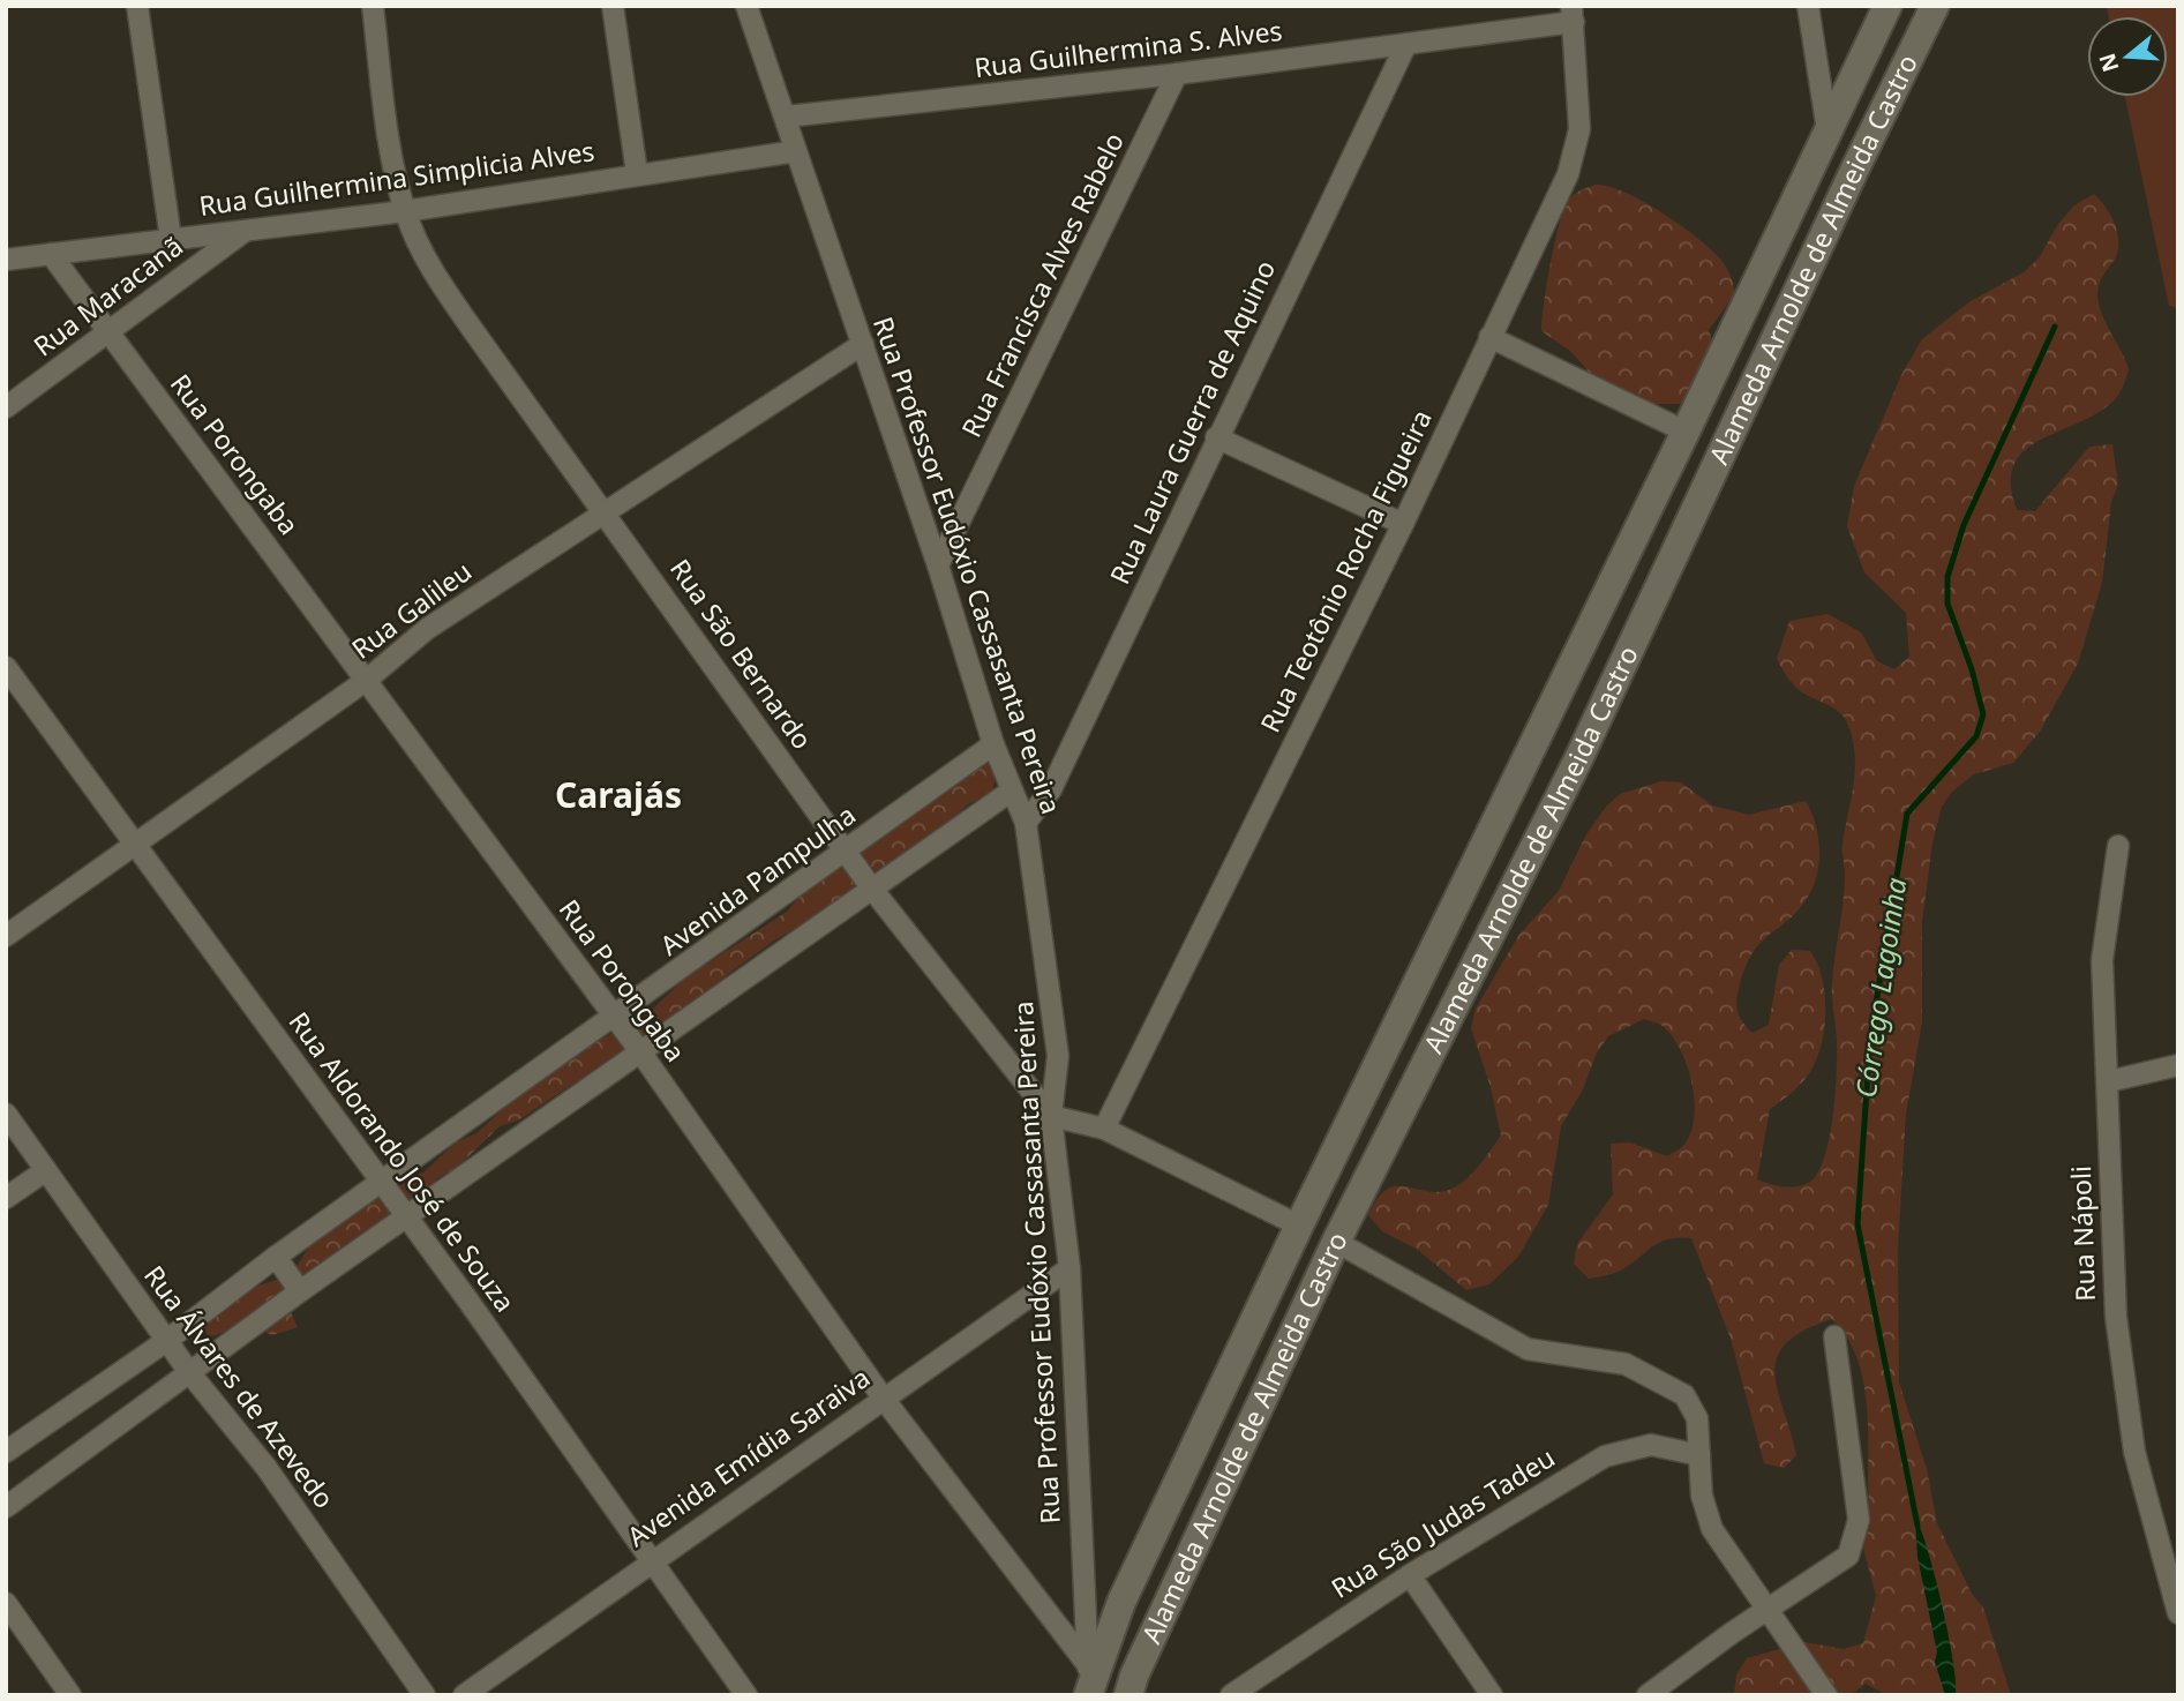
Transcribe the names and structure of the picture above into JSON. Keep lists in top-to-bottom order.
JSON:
{
  "streets": {
    "main road": ["Alameda Arnolde de Almeida Castro"],
    "street": [
      "Rua Guilhermina S. Alves",
      "Rua Guilhermina Simplicia Alves",
      "Rua Francisca Alves Rabelo",
      "Rua Maracanã",
      "Rua Laura Guerra de Aquino",
      "Rua Porongaba",
      "Rua Professor Eudóxio Cassasanta Pereira",
      "Rua Teotônio Rocha Figueira",
      "Rua Galileu",
      "Rua São Bernardo",
      "Avenida Pampulha",
      "Rua Aldorando José de Souza",
      "Rua Nápoli",
      "Rua Álvares de Azevedo",
      "Avenida Emídia Saraiva",
      "Rua São Judas Tadeu"
    ]
  },
  "crossings": [
    ["Rua Guilhermina S. Alves", "Rua Francisca Alves Rabelo"],
    ["Rua Guilhermina S. Alves", "Rua Laura Guerra de Aquino"],
    ["Rua Guilhermina S. Alves", "Rua Professor Eudóxio Cassasanta Pereira"],
    ["Rua Guilhermina S. Alves", "Rua Teotônio Rocha Figueira"],
    ["Rua Guilhermina Simplicia Alves", "Rua Maracanã"],
    ["Rua Guilhermina Simplicia Alves", "Rua Porongaba"],
    ["Rua Guilhermina Simplicia Alves", "Rua Professor Eudóxio Cassasanta Pereira"],
    ["Rua Guilhermina Simplicia Alves", "Rua São Bernardo"],
    ["Alameda Arnolde de Almeida Castro", "Rua Porongaba"],
    ["Alameda Arnolde de Almeida Castro", "Rua Professor Eudóxio Cassasanta Pereira"],
    ["Rua Francisca Alves Rabelo", "Rua Professor Eudóxio Cassasanta Pereira"],
    ["Rua Maracanã", "Rua Porongaba"],
    ["Rua Laura Guerra de Aquino", "Rua Professor Eudóxio Cassasanta Pereira"],
    ["Rua Porongaba", "Rua Professor Eudóxio Cassasanta Pereira"],
    ["Rua Porongaba", "Rua Galileu"],
    ["Rua Porongaba", "Avenida Pampulha"],
    ["Rua Porongaba", "Avenida Emídia Saraiva"],
    ["Rua Professor Eudóxio Cassasanta Pereira", "Rua Galileu"],
    ["Rua Professor Eudóxio Cassasanta Pereira", "Rua São Bernardo"],
    ["Rua Professor Eudóxio Cassasanta Pereira", "Avenida Pampulha"],
    ["Rua Professor Eudóxio Cassasanta Pereira", "Avenida Emídia Saraiva"],
    ["Rua Galileu", "Rua São Bernardo"],
    ["Rua Galileu", "Rua Aldorando José de Souza"],
    ["Rua São Bernardo", "Avenida Pampulha"],
    ["Avenida Pampulha", "Rua Aldorando José de Souza"],
    ["Avenida Pampulha", "Rua Álvares de Azevedo"],
    ["Rua Aldorando José de Souza", "Avenida Emídia Saraiva"]
  ],
  "districts": ["Carajás"],
  "water": ["Córrego Lagoinha"],
  "north": "left"
}
